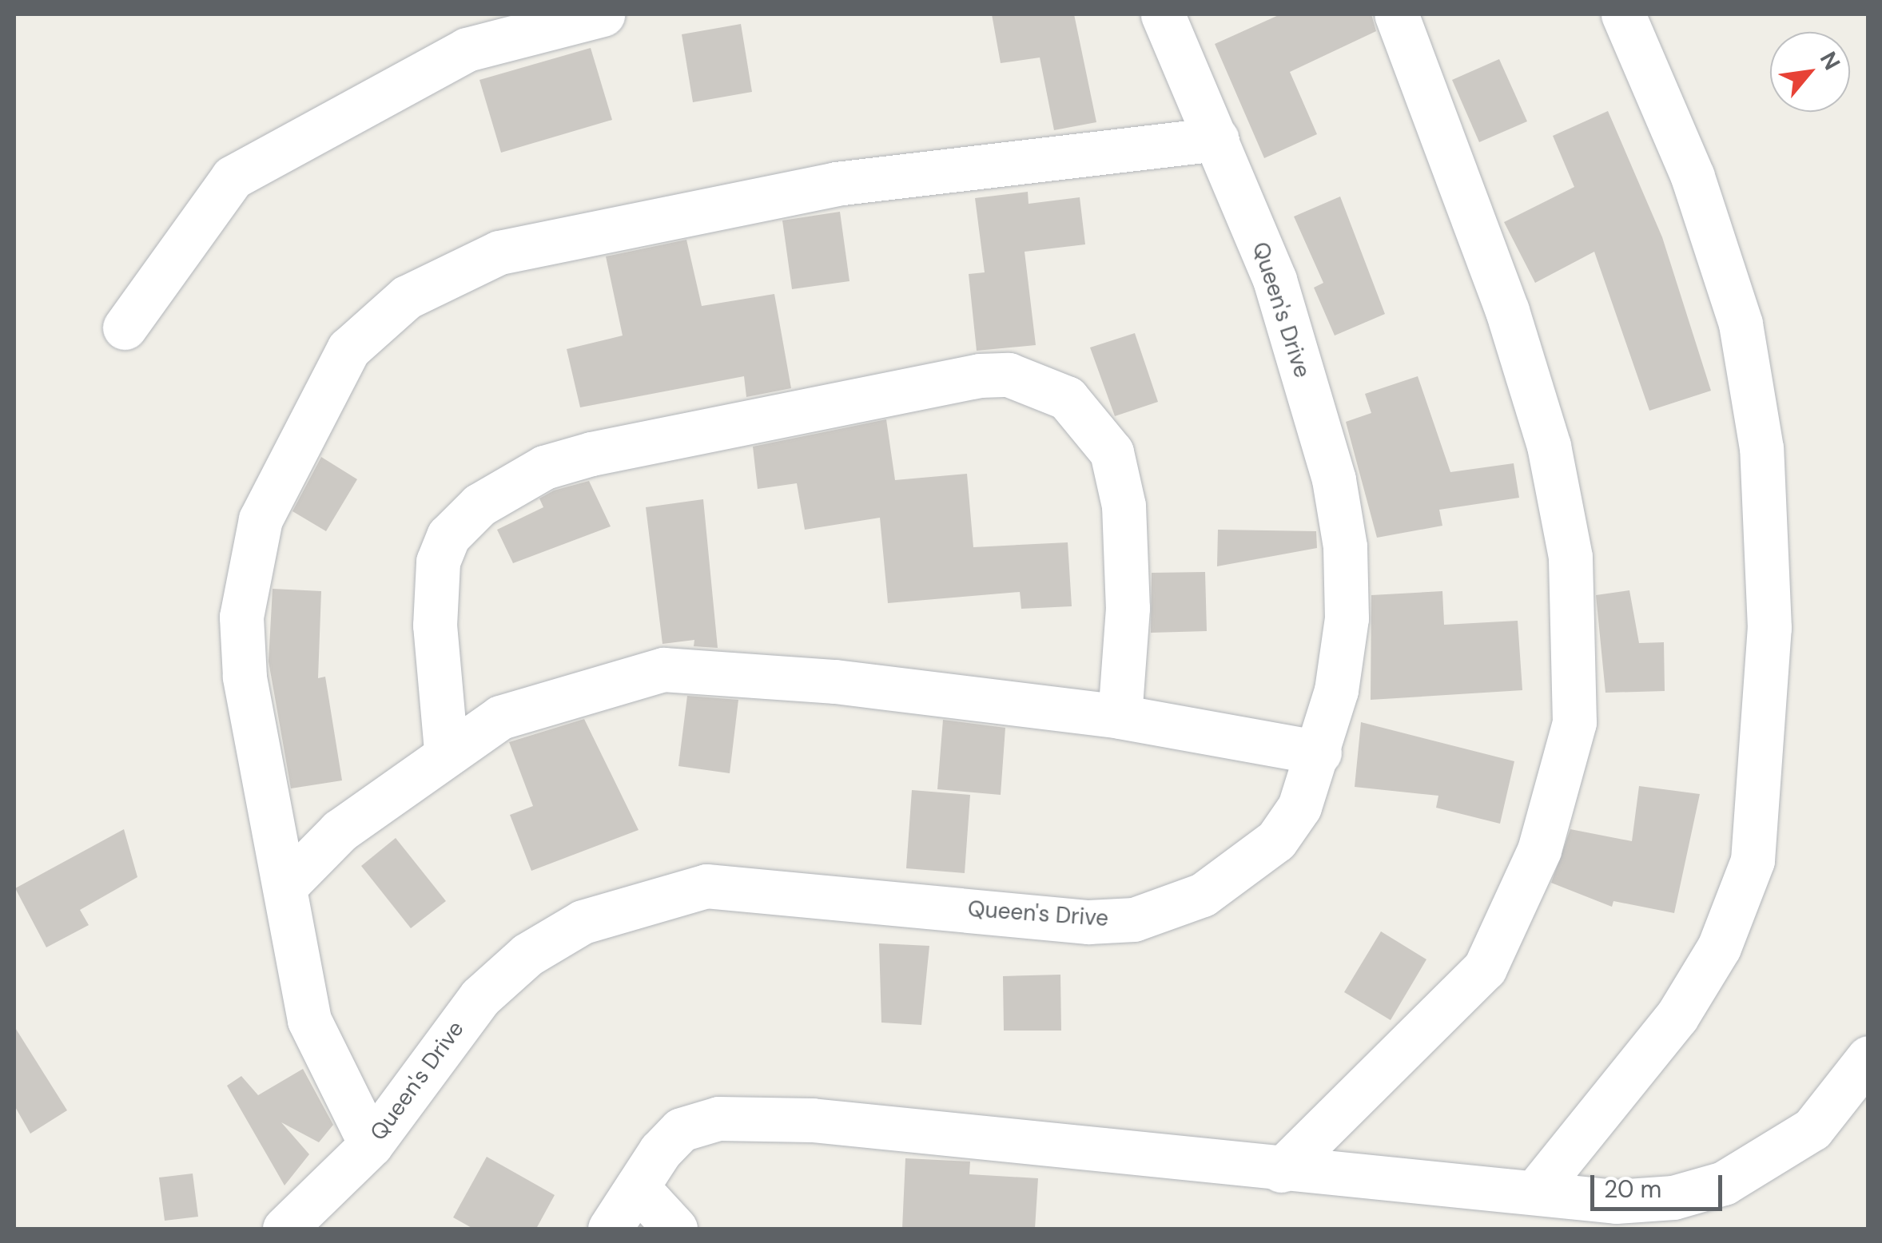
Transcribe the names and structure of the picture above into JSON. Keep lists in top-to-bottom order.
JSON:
{
  "streets": {
    "street": ["Queen's Drive"]
  },
  "scale_bar": "20 m",
  "north": "top right"
}
